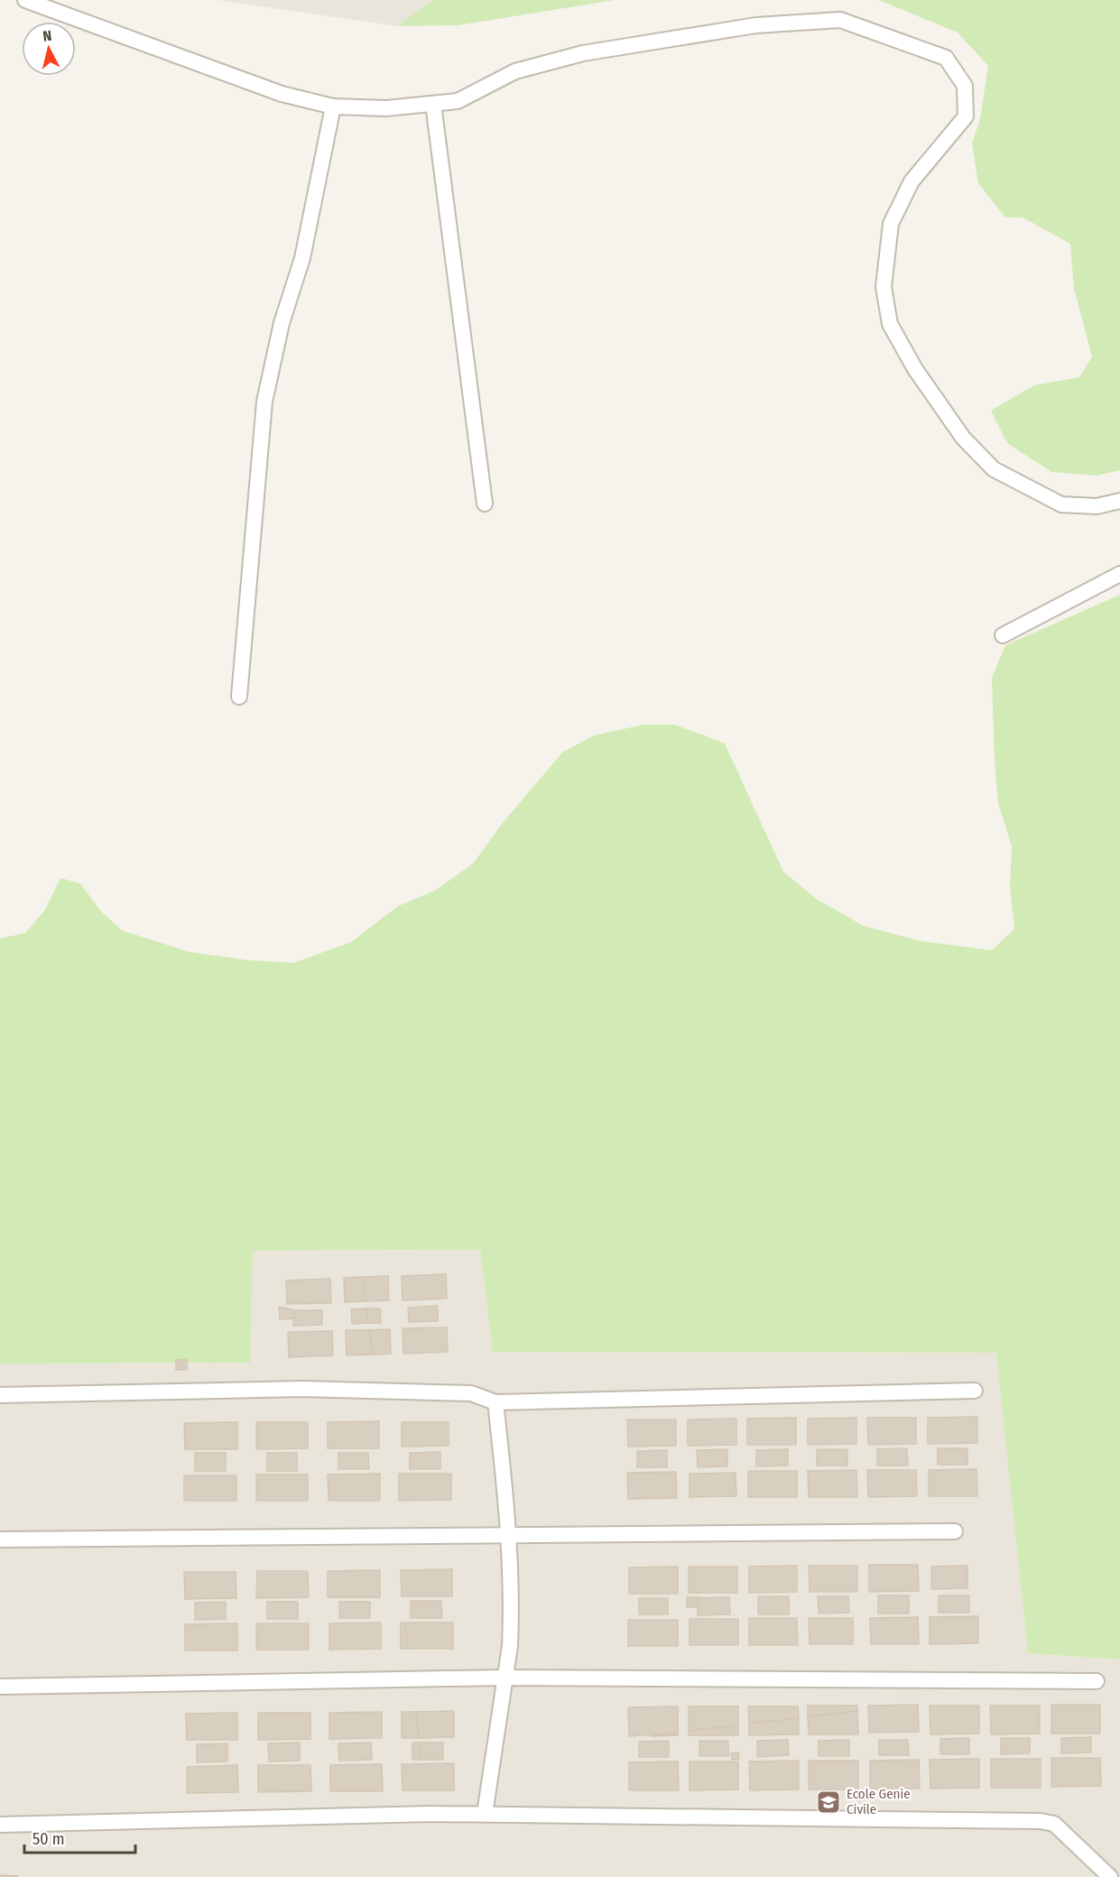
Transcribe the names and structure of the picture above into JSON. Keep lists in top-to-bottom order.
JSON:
{
  "places": {
    "school or university": ["Ecole Genie Civile"]
  },
  "scale_bar": "50 m",
  "north": "top"
}
